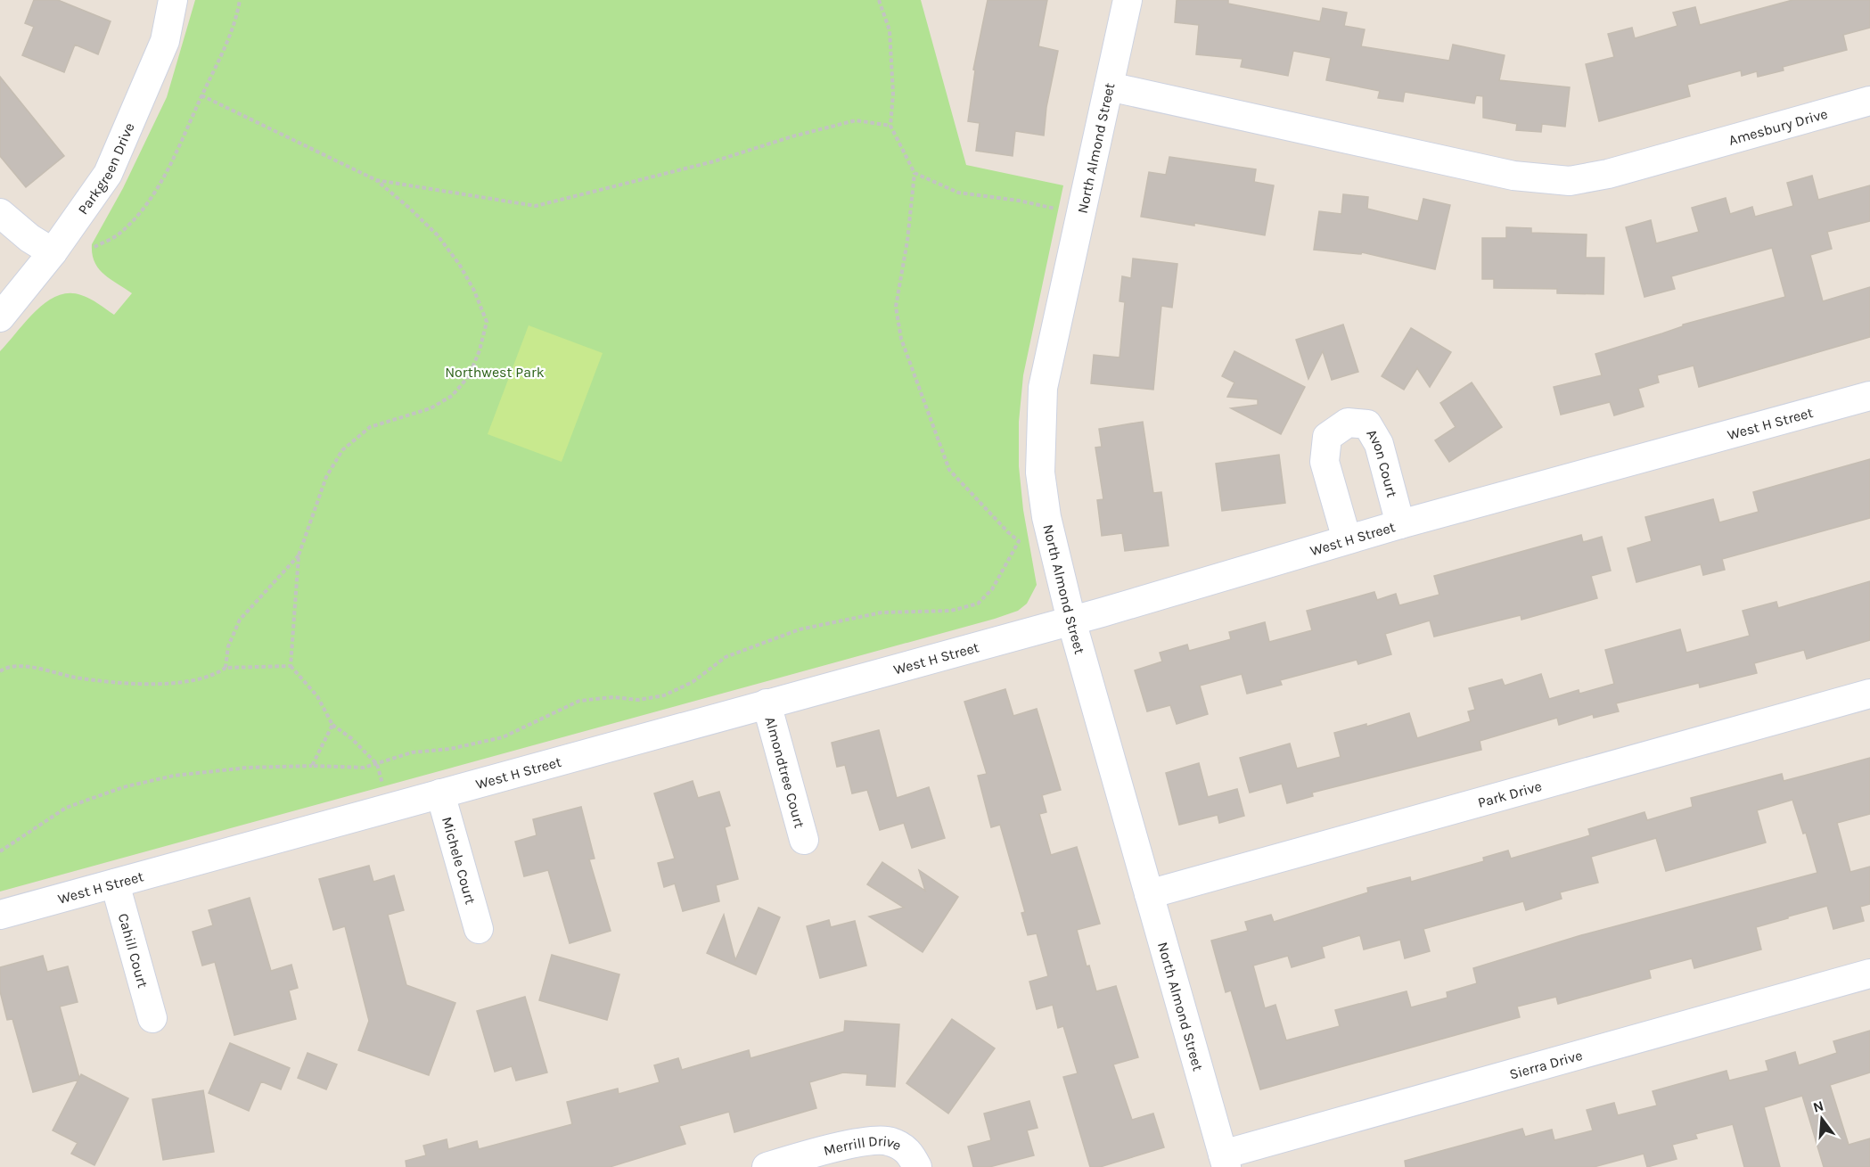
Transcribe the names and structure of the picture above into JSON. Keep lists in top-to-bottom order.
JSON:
{
  "streets": {
    "street": [
      "Amesbury Drive",
      "North Almond Street",
      "Parkgreen Drive",
      "West H Street",
      "Avon Court",
      "Almondtree Court",
      "Park Drive",
      "Michele Court",
      "Cahill Court",
      "Sierra Drive",
      "Merrill Drive"
    ]
  },
  "crossings": [
    ["Amesbury Drive", "North Almond Street"],
    ["North Almond Street", "West H Street"],
    ["North Almond Street", "Park Drive"],
    ["North Almond Street", "Sierra Drive"],
    ["West H Street", "Avon Court"],
    ["West H Street", "Almondtree Court"],
    ["West H Street", "Michele Court"],
    ["West H Street", "Cahill Court"]
  ],
  "parks": ["Northwest Park"],
  "north": "top"
}
